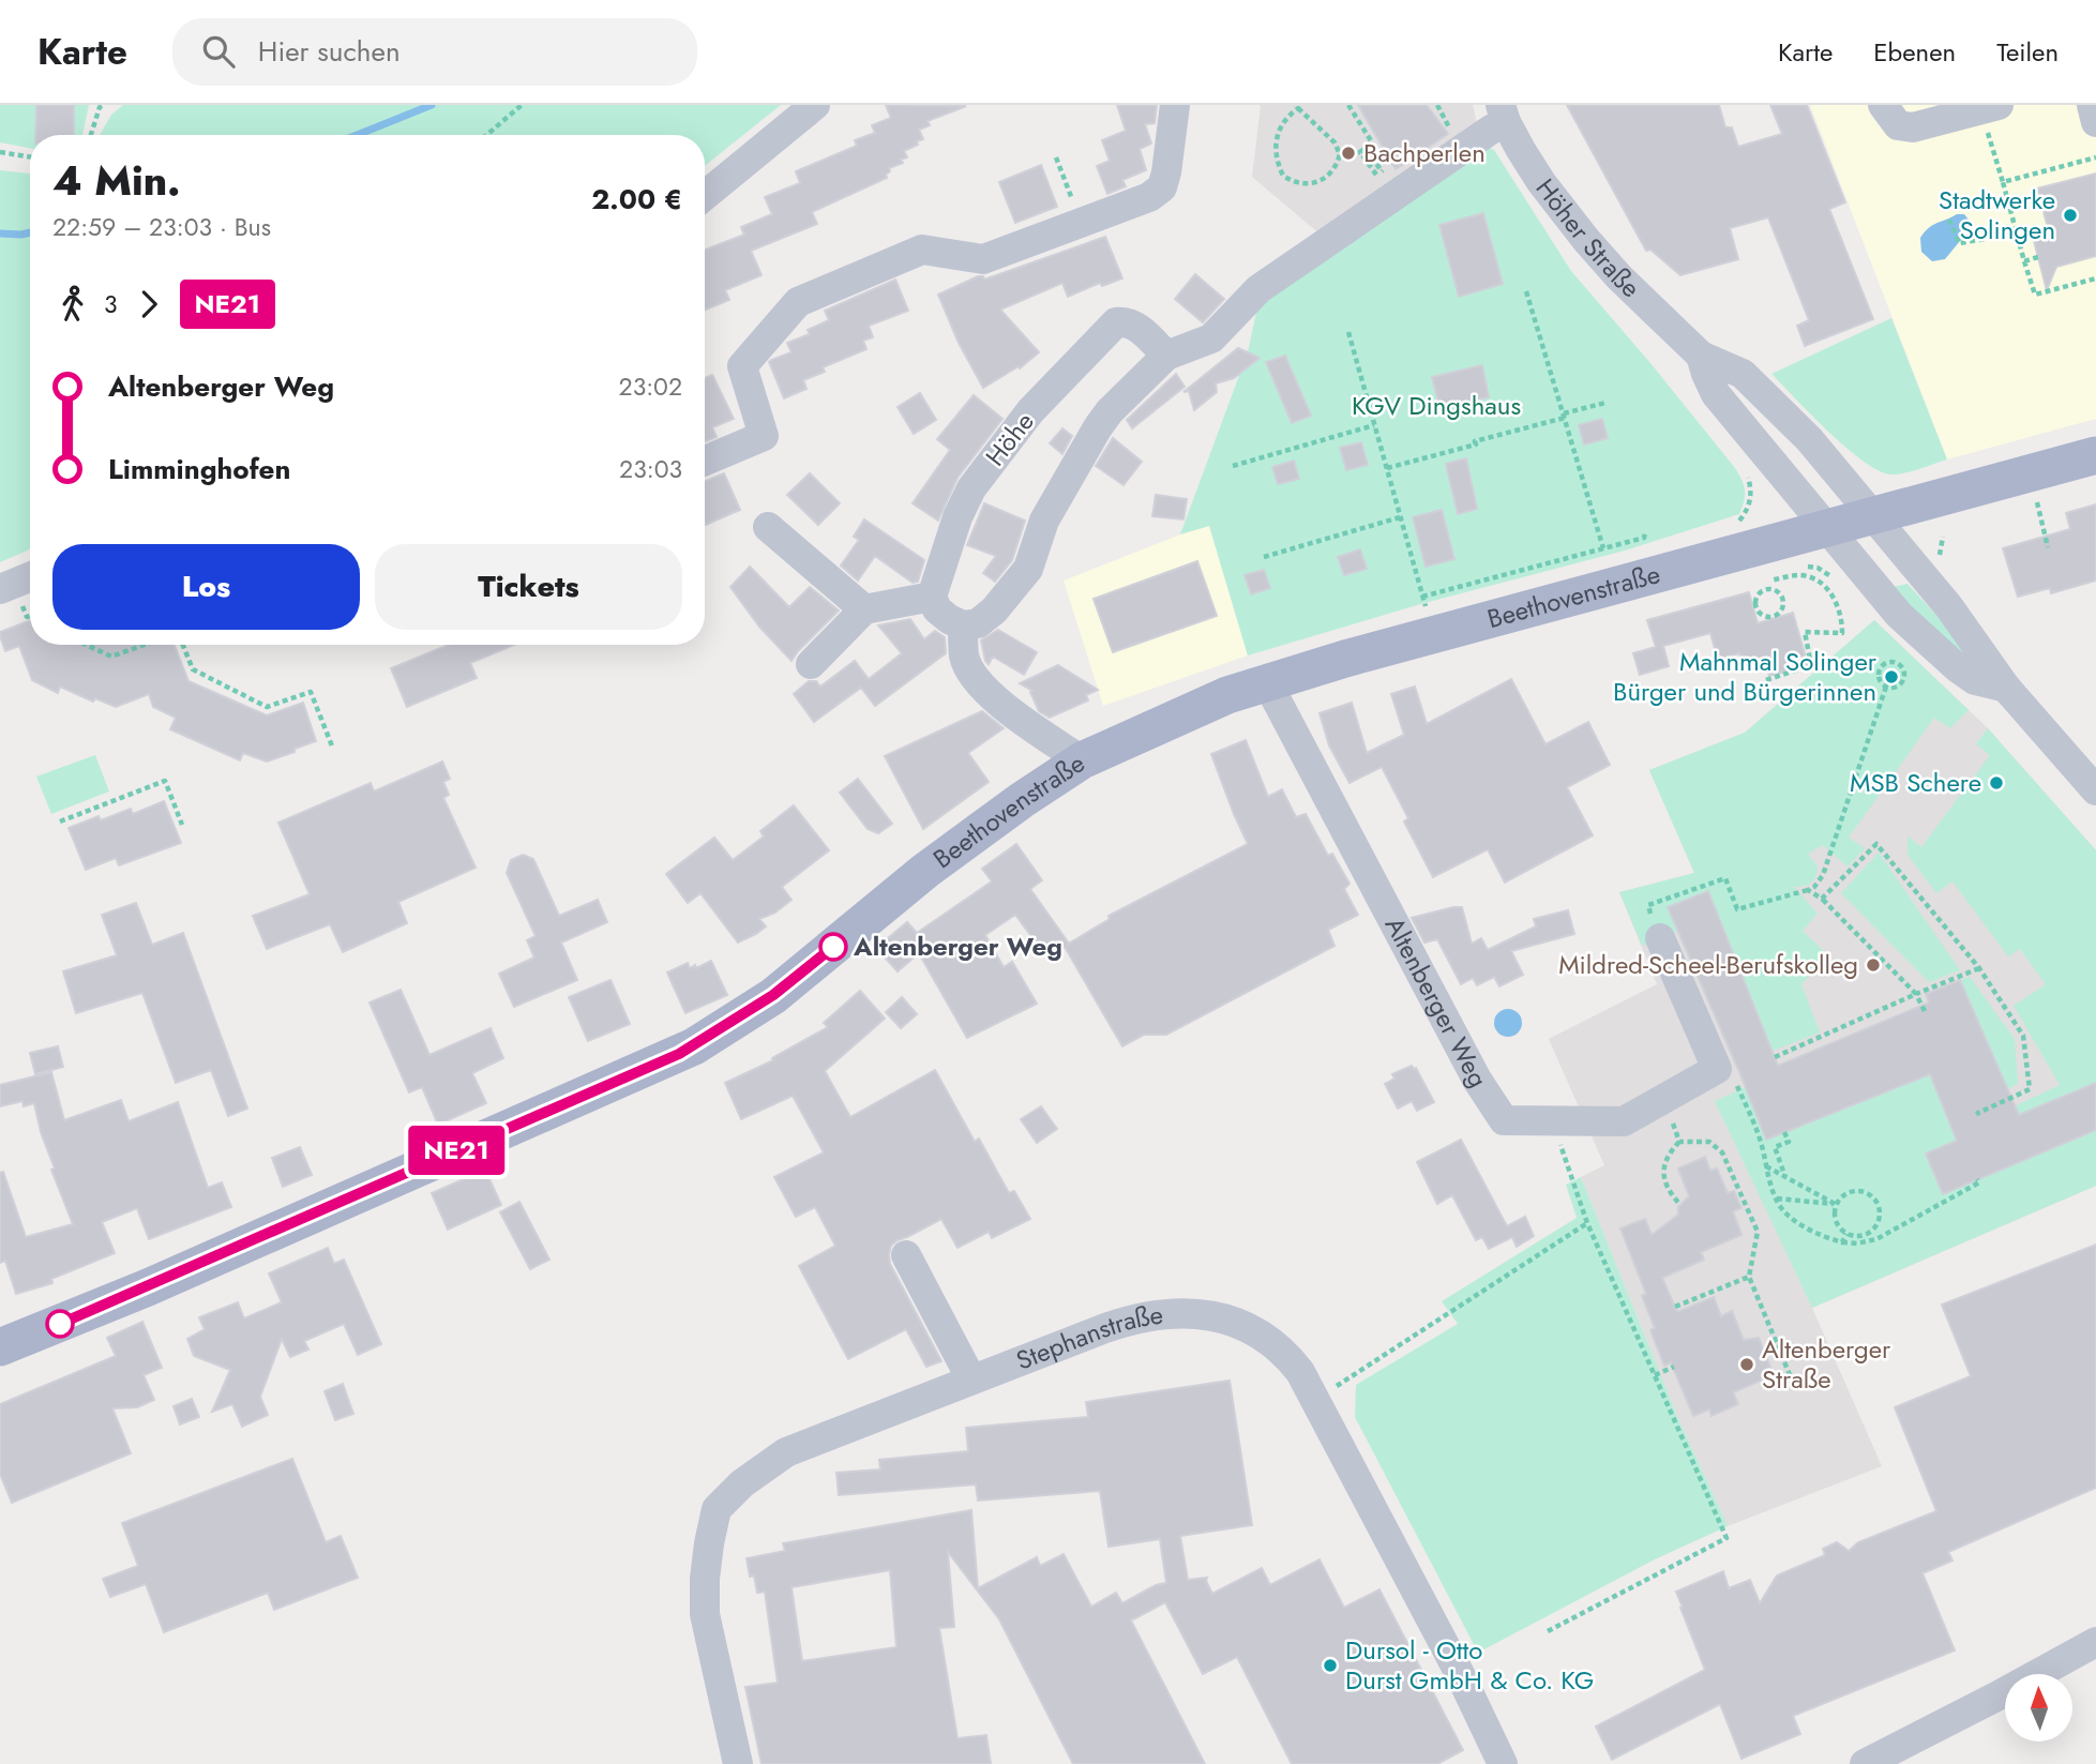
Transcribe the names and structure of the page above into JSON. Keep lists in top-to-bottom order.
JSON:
{
  "streets": {
    "main road": ["Beethovenstraße"],
    "street": [
      "Höher Straße",
      "Höhe",
      "Altenberger Weg",
      "Stephanstraße"
    ]
  },
  "crossings": [
    ["Höher Straße", "Beethovenstraße"],
    ["Beethovenstraße", "Altenberger Weg"]
  ],
  "parks": ["KGV Dingshaus"],
  "places": [
    "Bachperlen",
    "Stadtwerke Solingen",
    "Mahnmal Solinger Bürger und Bürgerinnen",
    "MSB Schere",
    "Altenberger Weg",
    "Mildred-Scheel-Berufskolleg",
    "Altenberger Straße",
    "Dursol - Otto Durst GmbH & Co. KG"
  ],
  "lines": ["bus line NE21"],
  "north": "top",
  "page": {
    "header": "Karte",
    "search": "Hier suchen",
    "nav": ["Karte", "Ebenen", "Teilen"],
    "on_map": "NE21",
    "heading": ["4 Min.", "22:59 – 23:03 · Bus", "2.00 €"],
    "legs": ["3", "NE21"],
    "list": [
      {
        "name": "Altenberger Weg",
        "value": "23:02"
      },
      {
        "name": "Limminghofen",
        "value": "23:03"
      }
    ],
    "buttons": ["Los", "Tickets"]
  }
}
